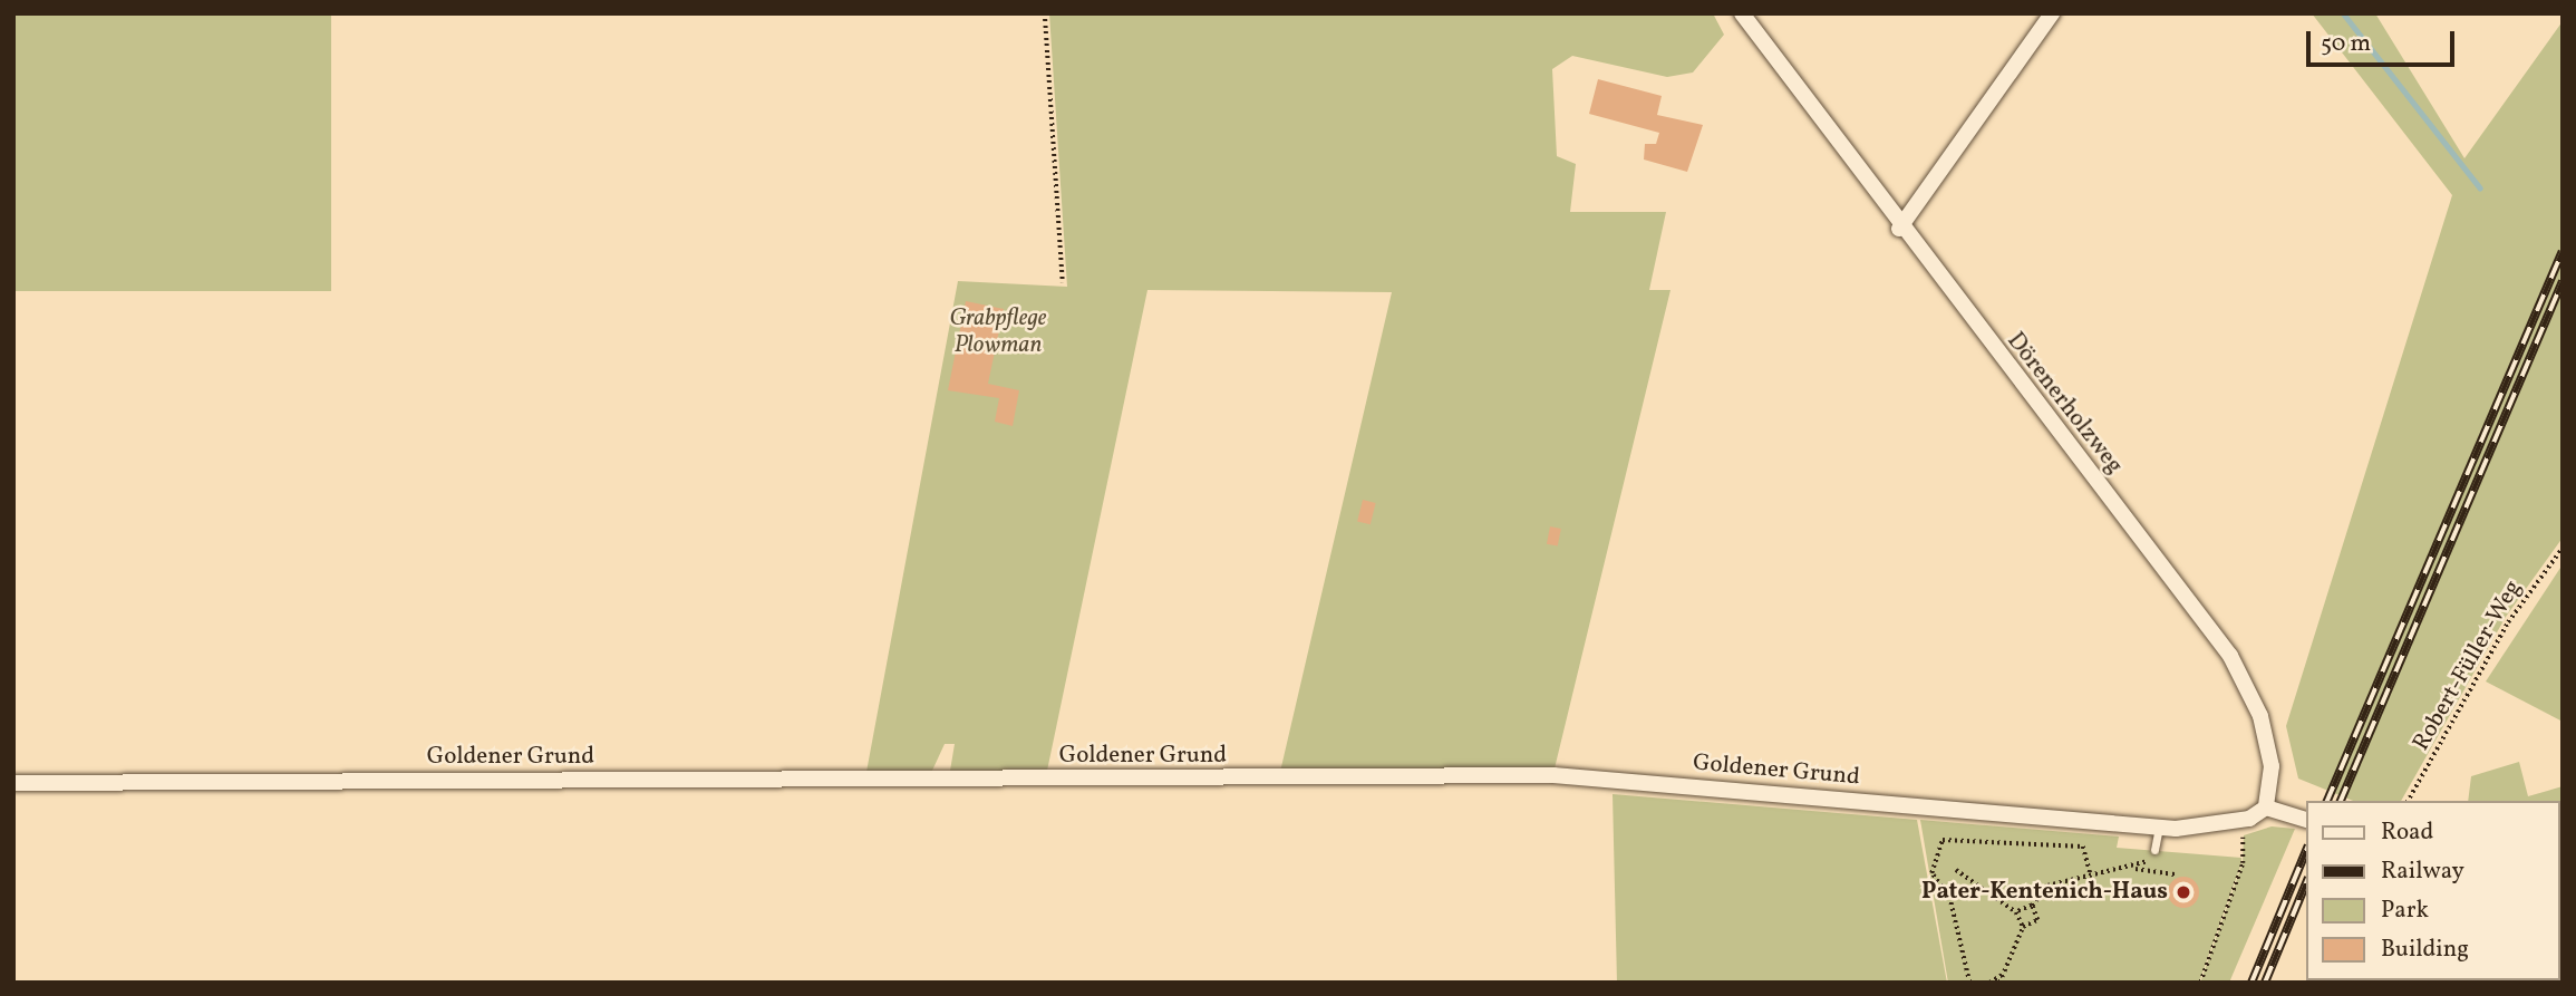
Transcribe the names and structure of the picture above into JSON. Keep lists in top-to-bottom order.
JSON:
{
  "streets": {
    "street": ["Dörenerholzweg", "Goldener Grund"],
    "path": ["Robert-Füller-Weg"]
  },
  "crossings": [
    ["Dörenerholzweg", "Goldener Grund"]
  ],
  "parks": ["Grabpflege Plowman"],
  "places": ["Pater-Kentenich-Haus"],
  "legend": [
    "Road",
    "Railway",
    "Park",
    "Building"
  ],
  "scale_bar": "50 m"
}
